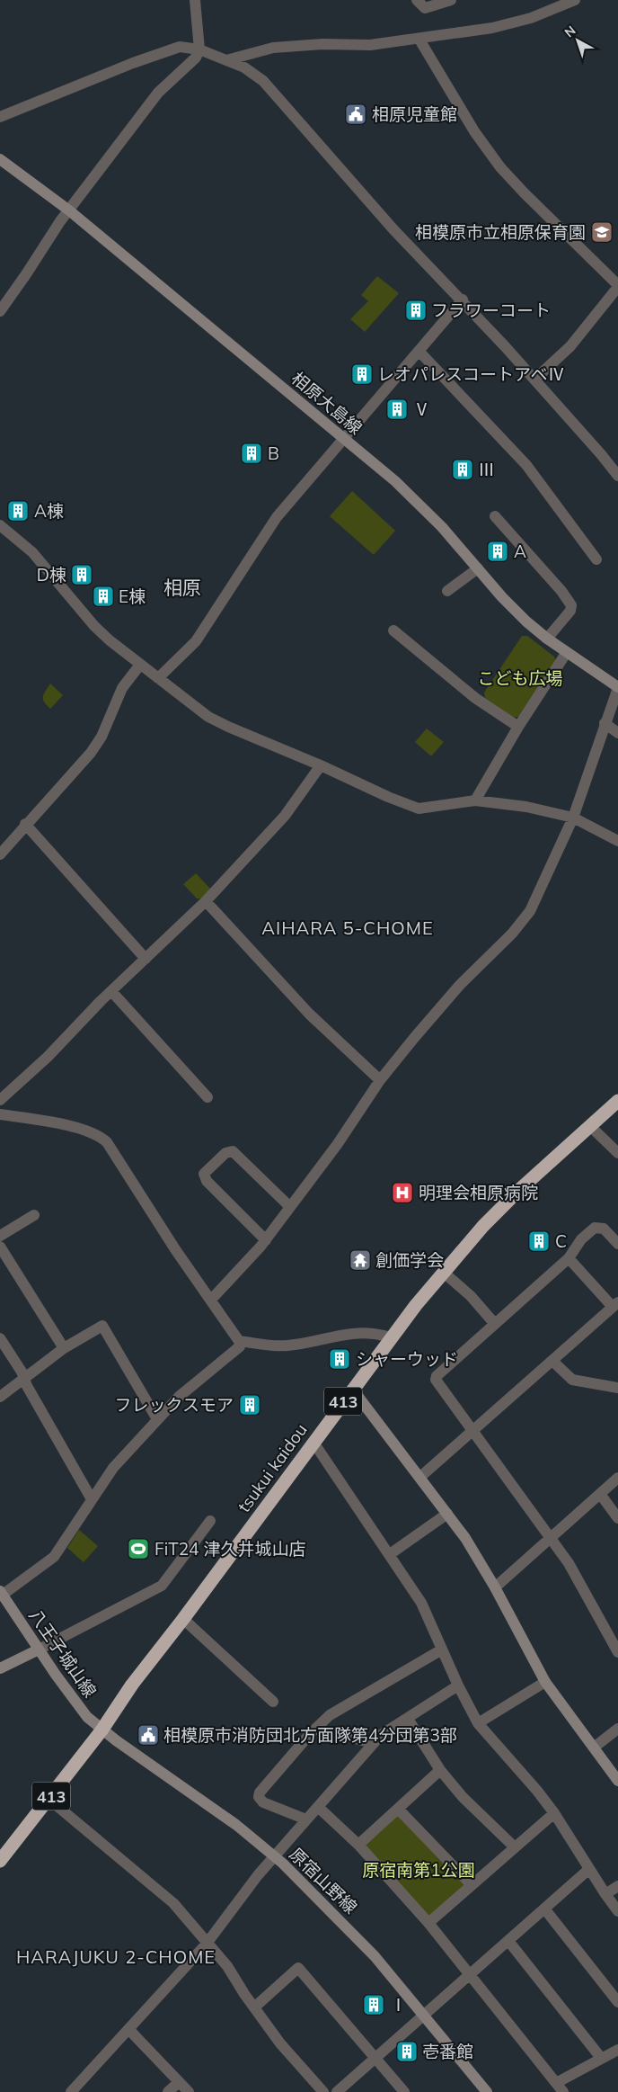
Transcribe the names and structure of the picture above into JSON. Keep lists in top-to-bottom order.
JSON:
{
  "streets": {
    "highway": ["413", "tsukui kaidou"],
    "street": ["相原大島線", "八王子城山線", "原宿山野線"]
  },
  "crossings": [
    ["tsukui kaidou", "八王子城山線"],
    ["tsukui kaidou", "原宿山野線"],
    ["八王子城山線", "原宿山野線"]
  ],
  "districts": ["相原", "AIHARA 5-CHOME", "HARAJUKU 2-CHOME"],
  "parks": ["こども広場", "原宿南第1公園"],
  "places": {
    "public building": ["相原児童館", "相模原市消防団北方面隊第4分団第3部"],
    "school or university": ["相模原市立相原保育園"],
    "building": [
      "フラワーコート",
      "レオパレスコートアベⅣ",
      "Ⅴ",
      "B",
      "Ⅲ",
      "A棟",
      "A",
      "D棟",
      "E棟",
      "C",
      "シャーウッド",
      "フレックスモア",
      "Ⅰ",
      "壱番館"
    ],
    "hospital": ["明理会相原病院"],
    "temple": ["創価学会"],
    "sports": ["FiT24 津久井城山店"]
  },
  "north": "top left"
}
